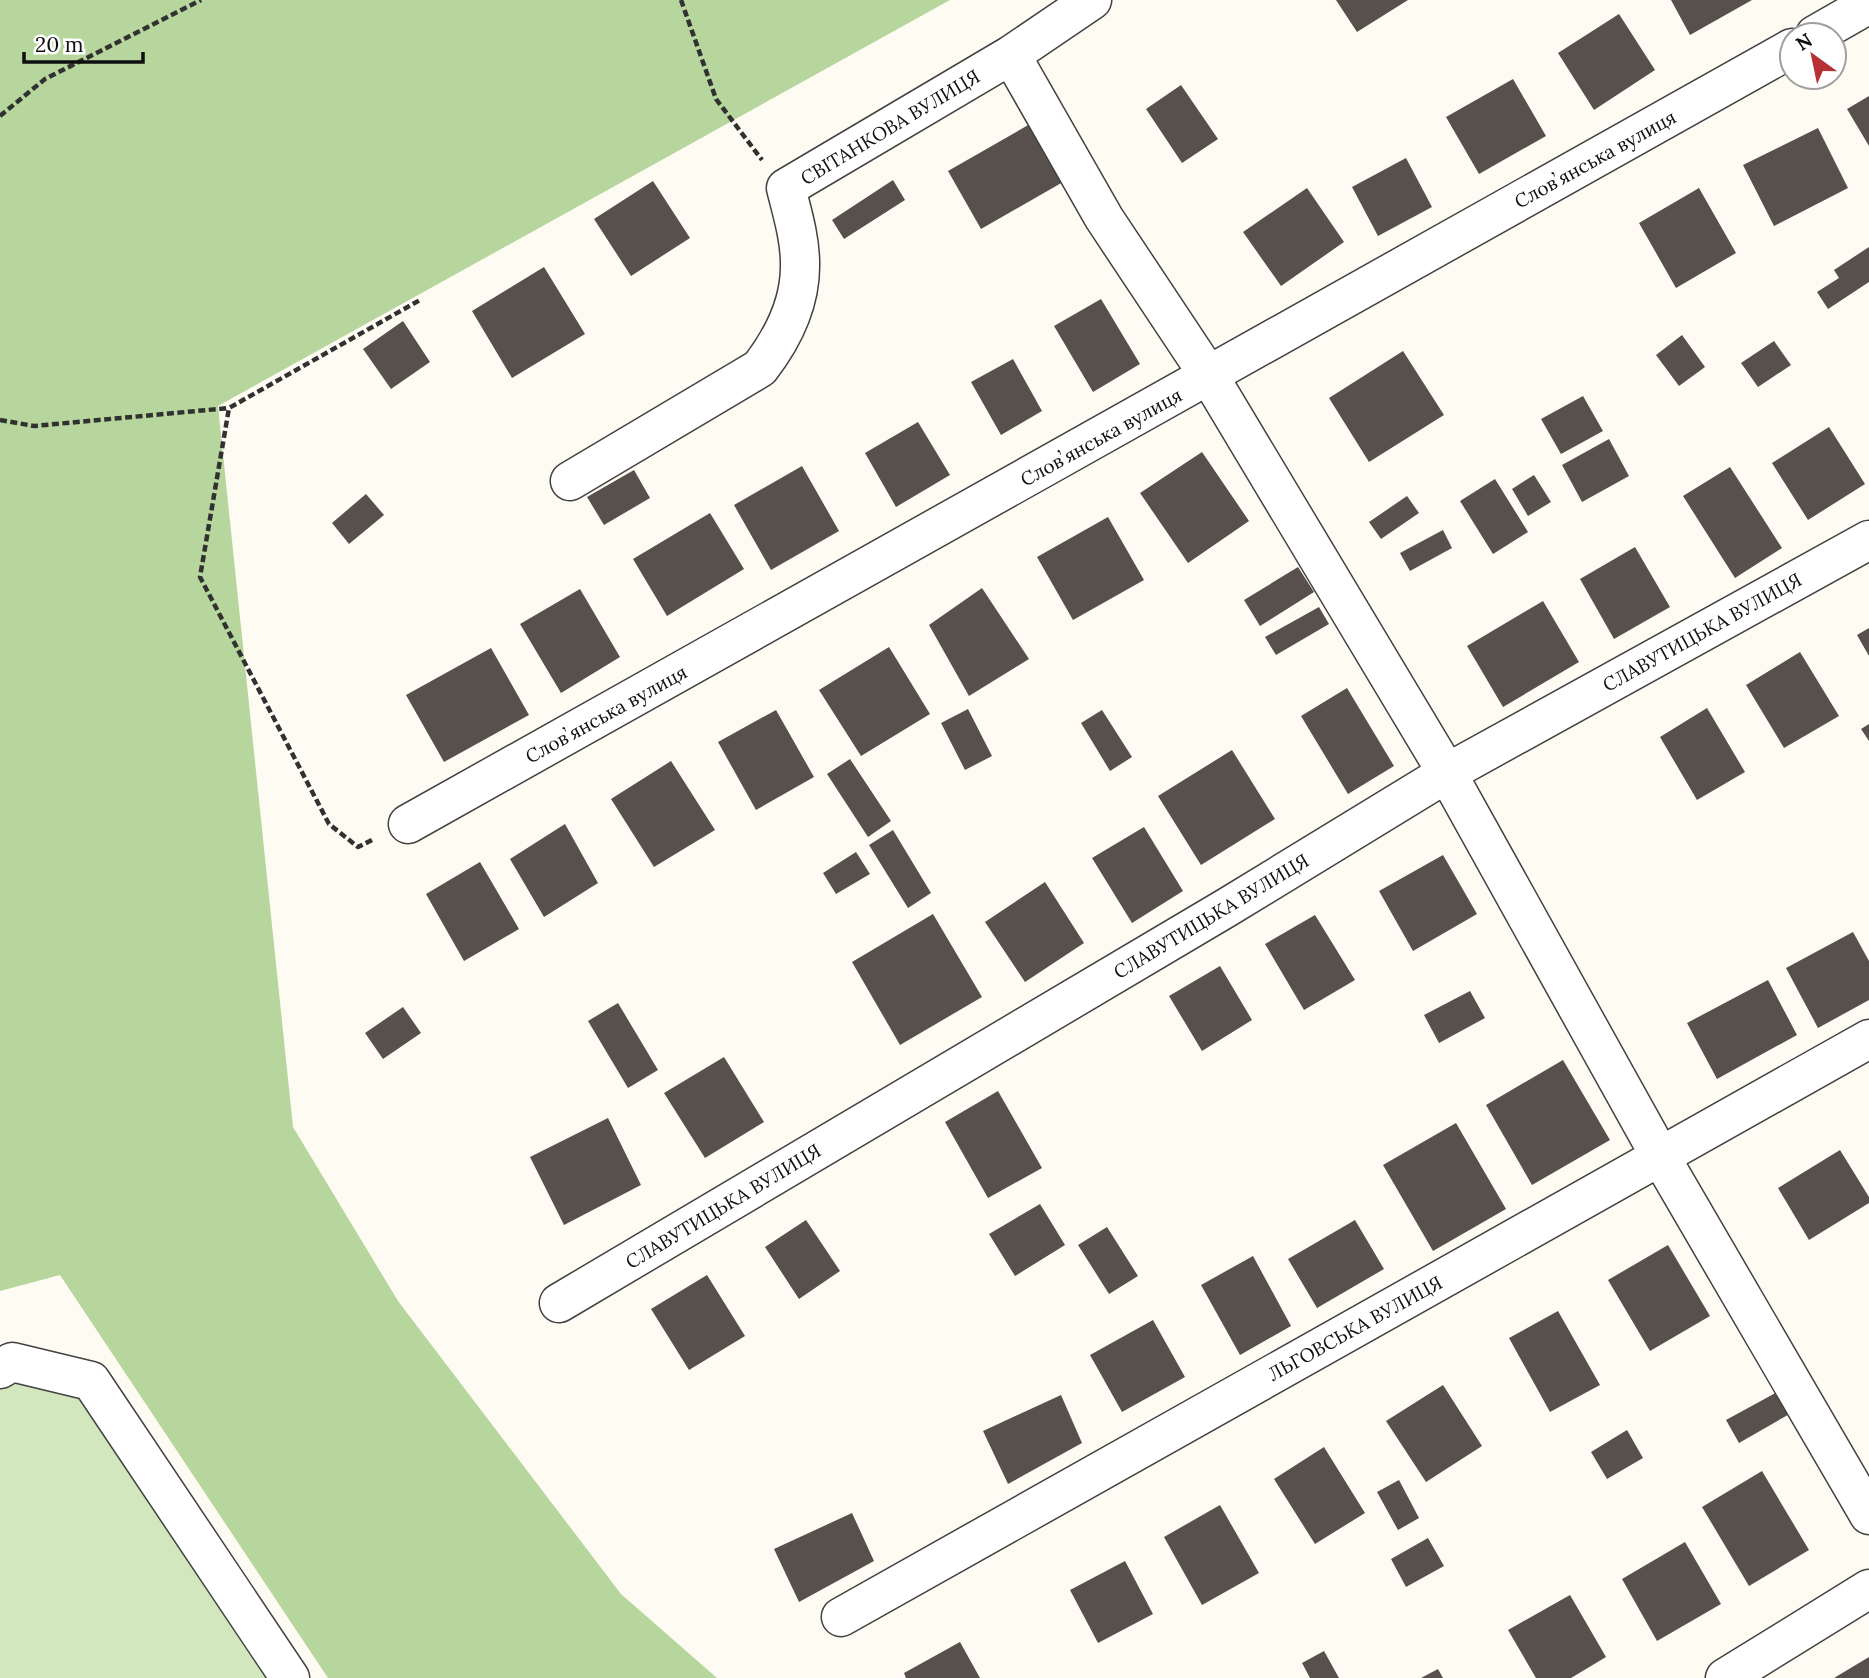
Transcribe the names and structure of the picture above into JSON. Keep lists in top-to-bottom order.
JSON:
{
  "streets": {
    "street": [
      "СВІТАНКОВА ВУЛИЦЯ",
      "Словʼянська вулиця",
      "СЛАВУТИЦЬКА ВУЛИЦЯ",
      "ЛЬГОВСЬКА ВУЛИЦЯ"
    ]
  },
  "scale_bar": "20 m",
  "north": "top left"
}
